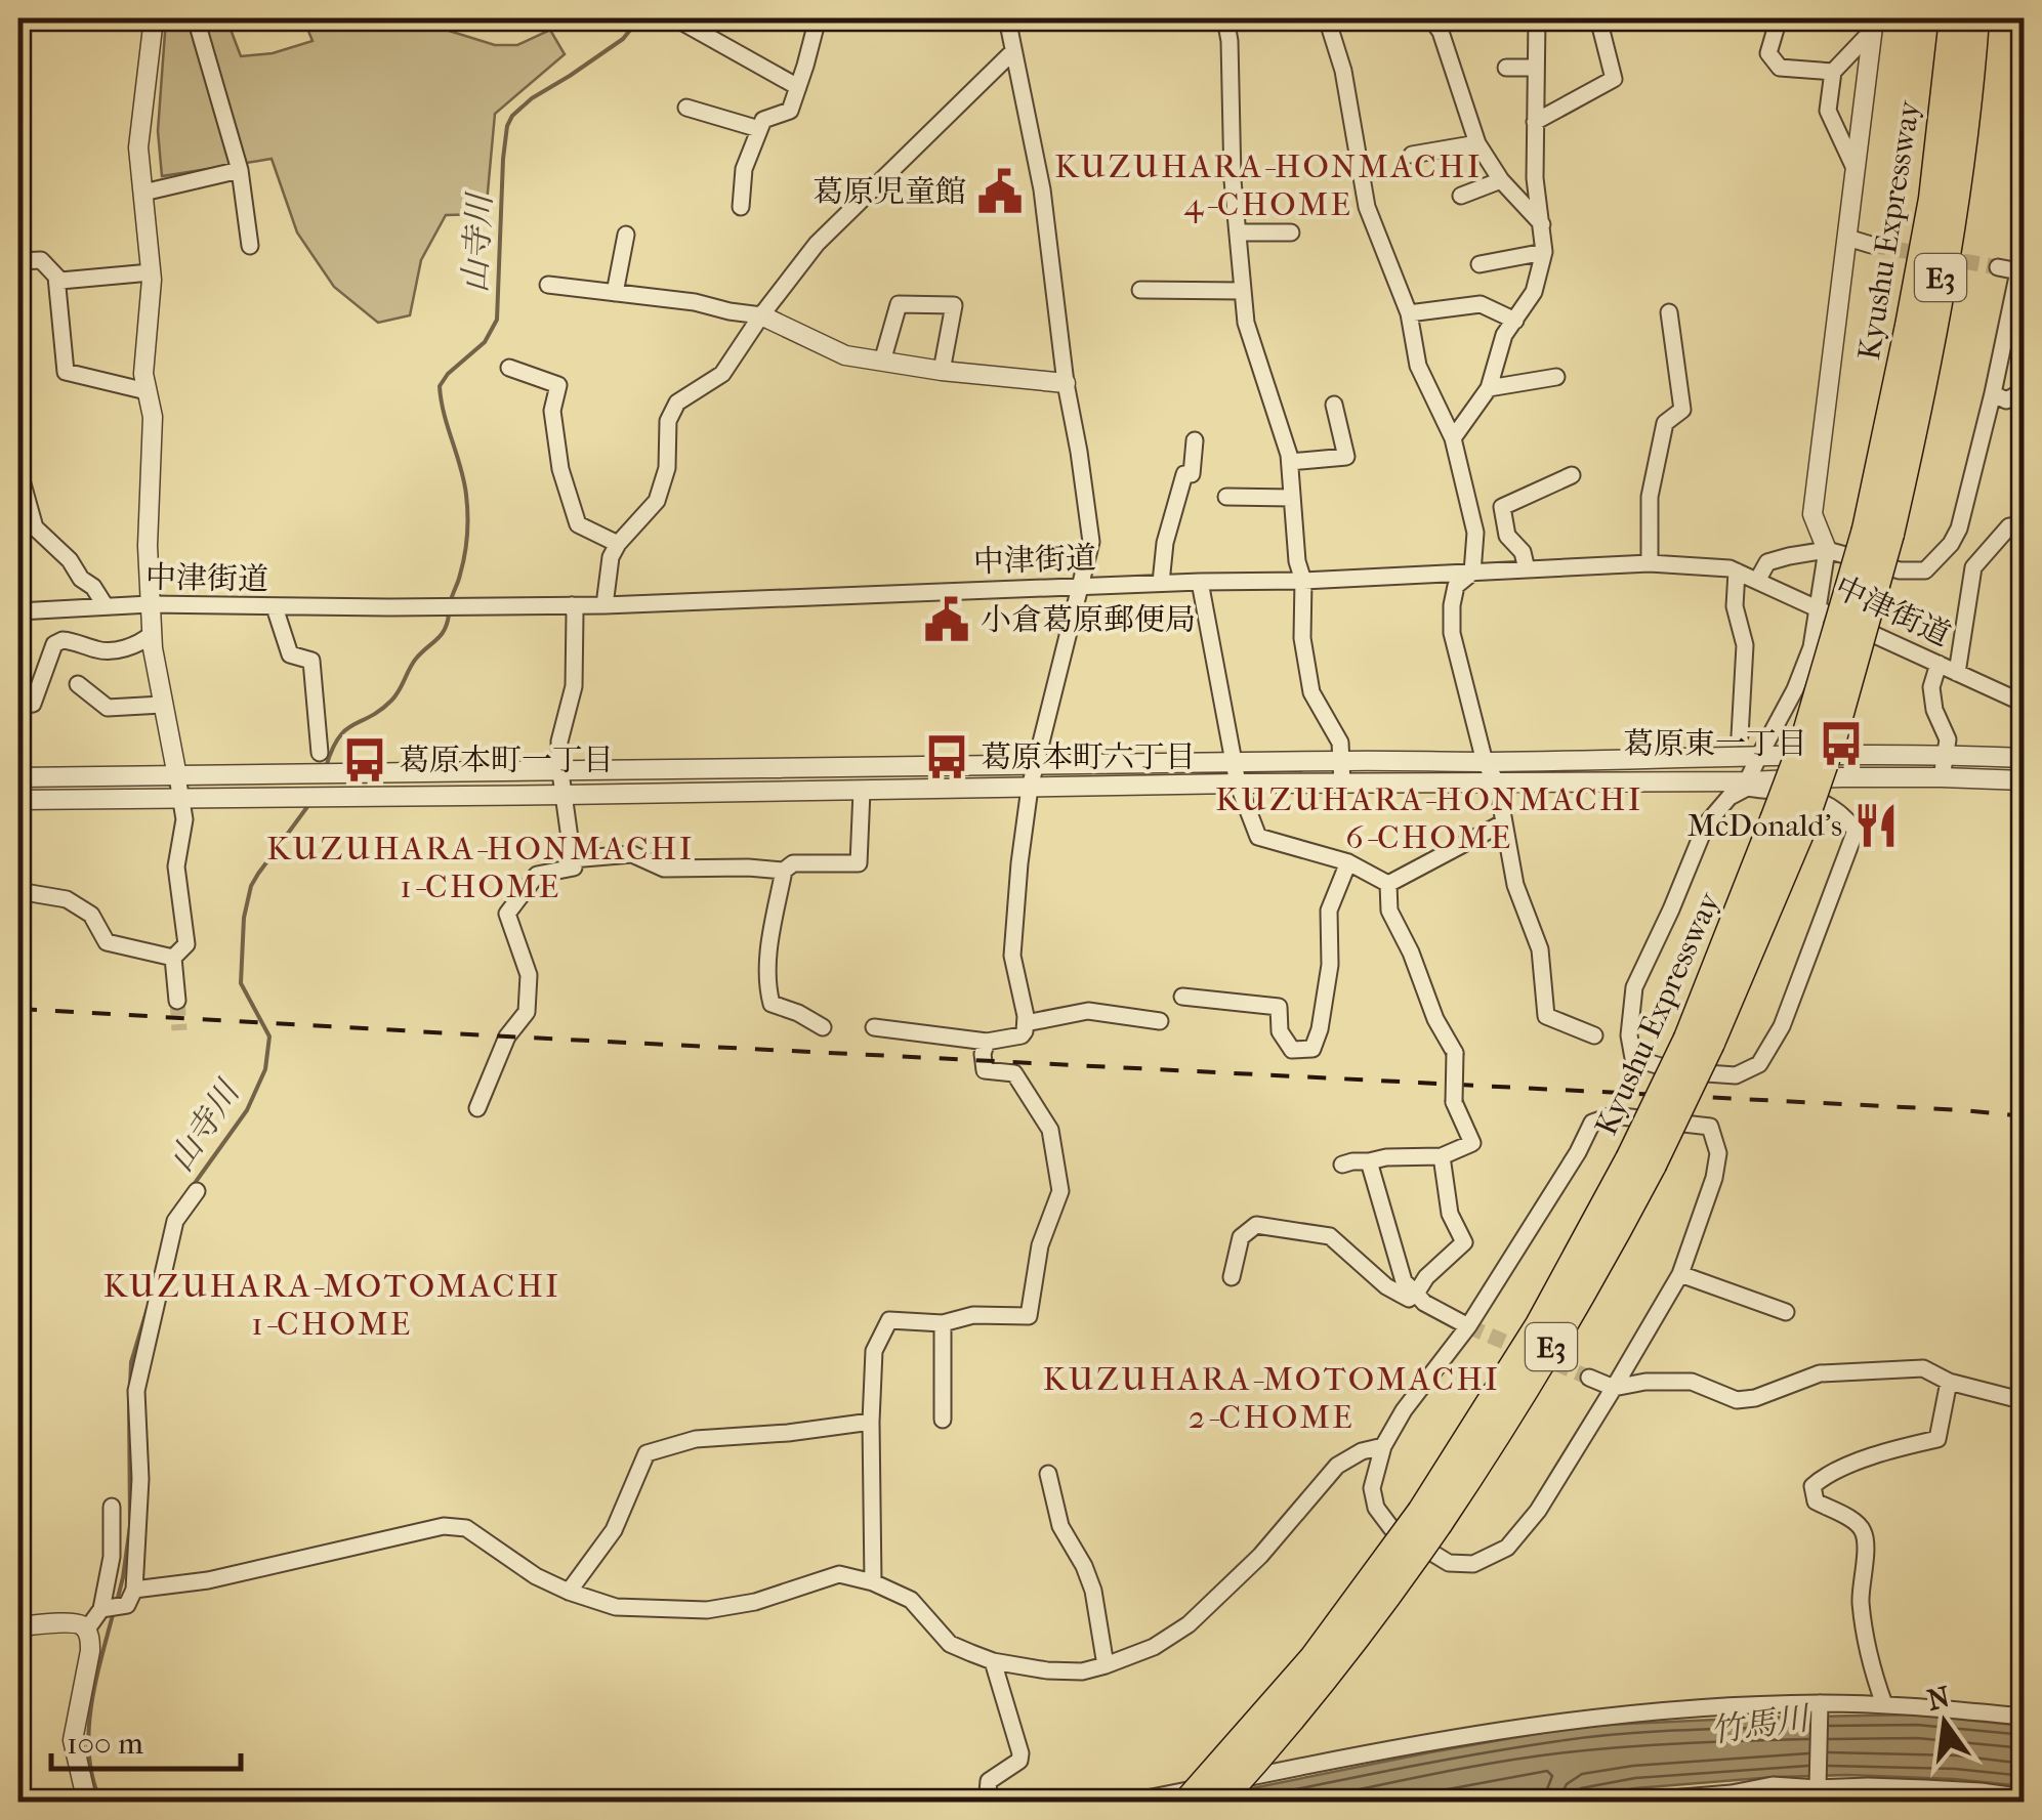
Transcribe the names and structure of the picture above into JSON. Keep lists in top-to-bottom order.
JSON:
{
  "streets": {
    "highway": ["Kyushu Expressway", "E3"],
    "street": ["中津街道"]
  },
  "districts": [
    "KUZUHARA-HONMACHI 4-CHOME",
    "KUZUHARA-HONMACHI 6-CHOME",
    "KUZUHARA-HONMACHI 1-CHOME",
    "KUZUHARA-MOTOMACHI 1-CHOME",
    "KUZUHARA-MOTOMACHI 2-CHOME"
  ],
  "water": ["山寺川", "竹馬川"],
  "places": {
    "public building": ["葛原児童館", "小倉葛原郵便局"],
    "bus stop": ["葛原東一丁目", "葛原本町六丁目", "葛原本町一丁目"],
    "restaurant": ["McDonald's"]
  },
  "scale_bar": "100 m",
  "north": "top"
}
